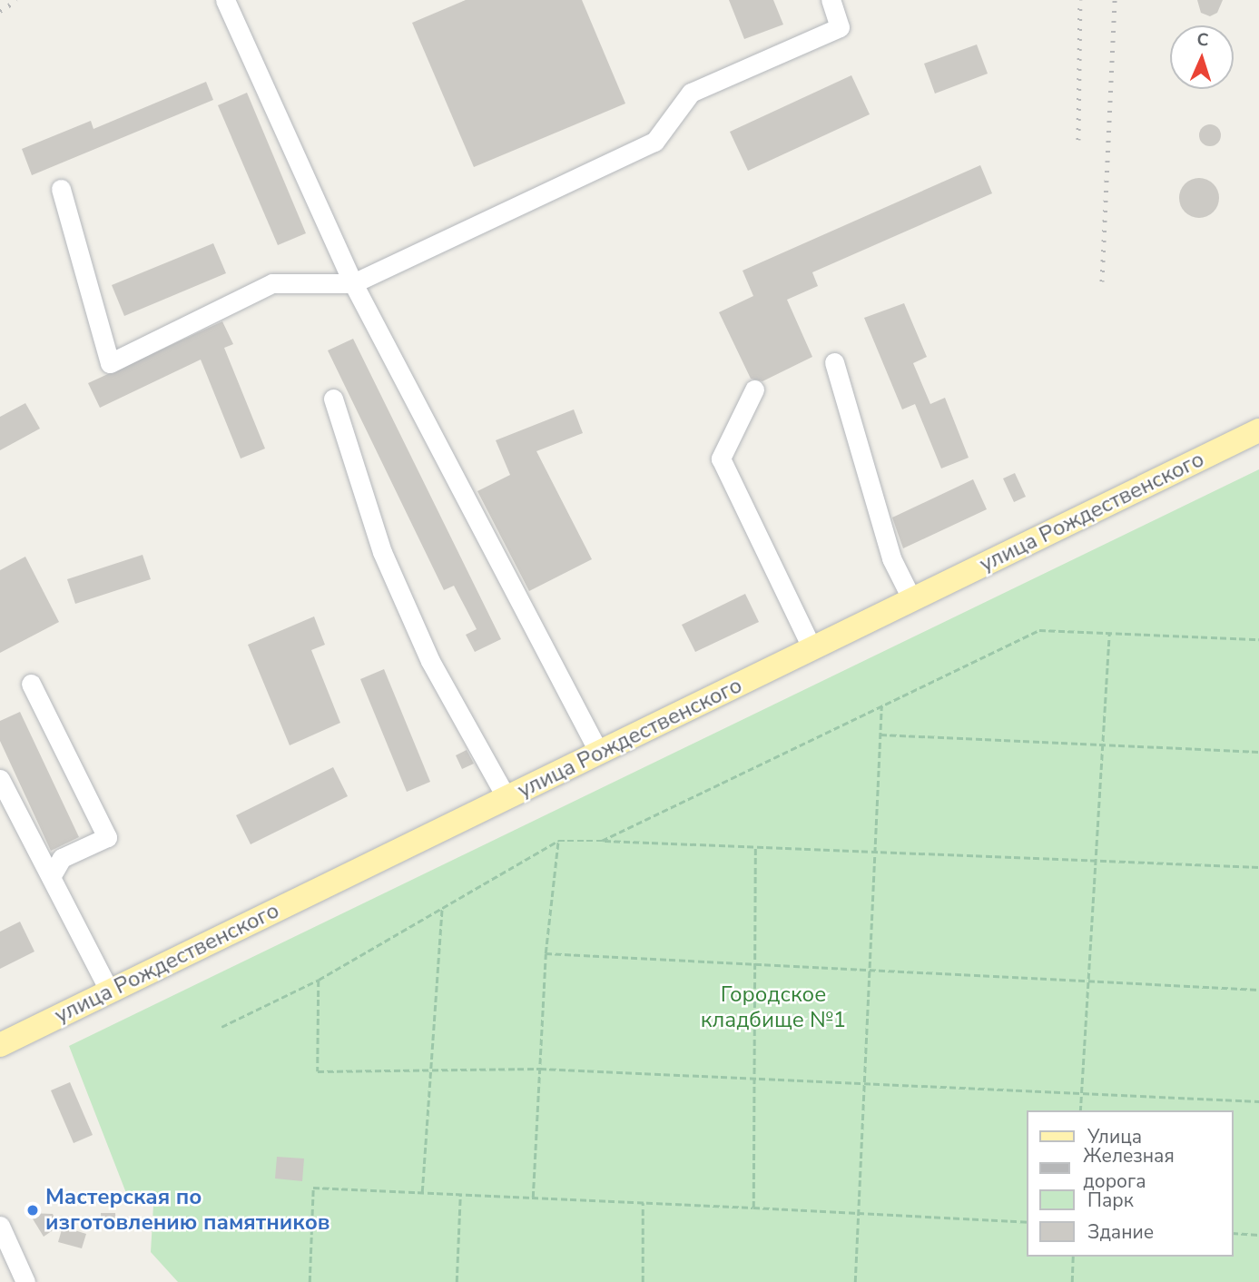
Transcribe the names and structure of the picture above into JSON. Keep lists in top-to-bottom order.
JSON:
{
  "streets": {
    "main road": ["улица Рождественского"]
  },
  "parks": ["Городское кладбище №1"],
  "places": ["Мастерская по изготовлению памятников"],
  "legend": [
    "Улица",
    "Железная дорога",
    "Парк",
    "Здание"
  ],
  "north": "top"
}
